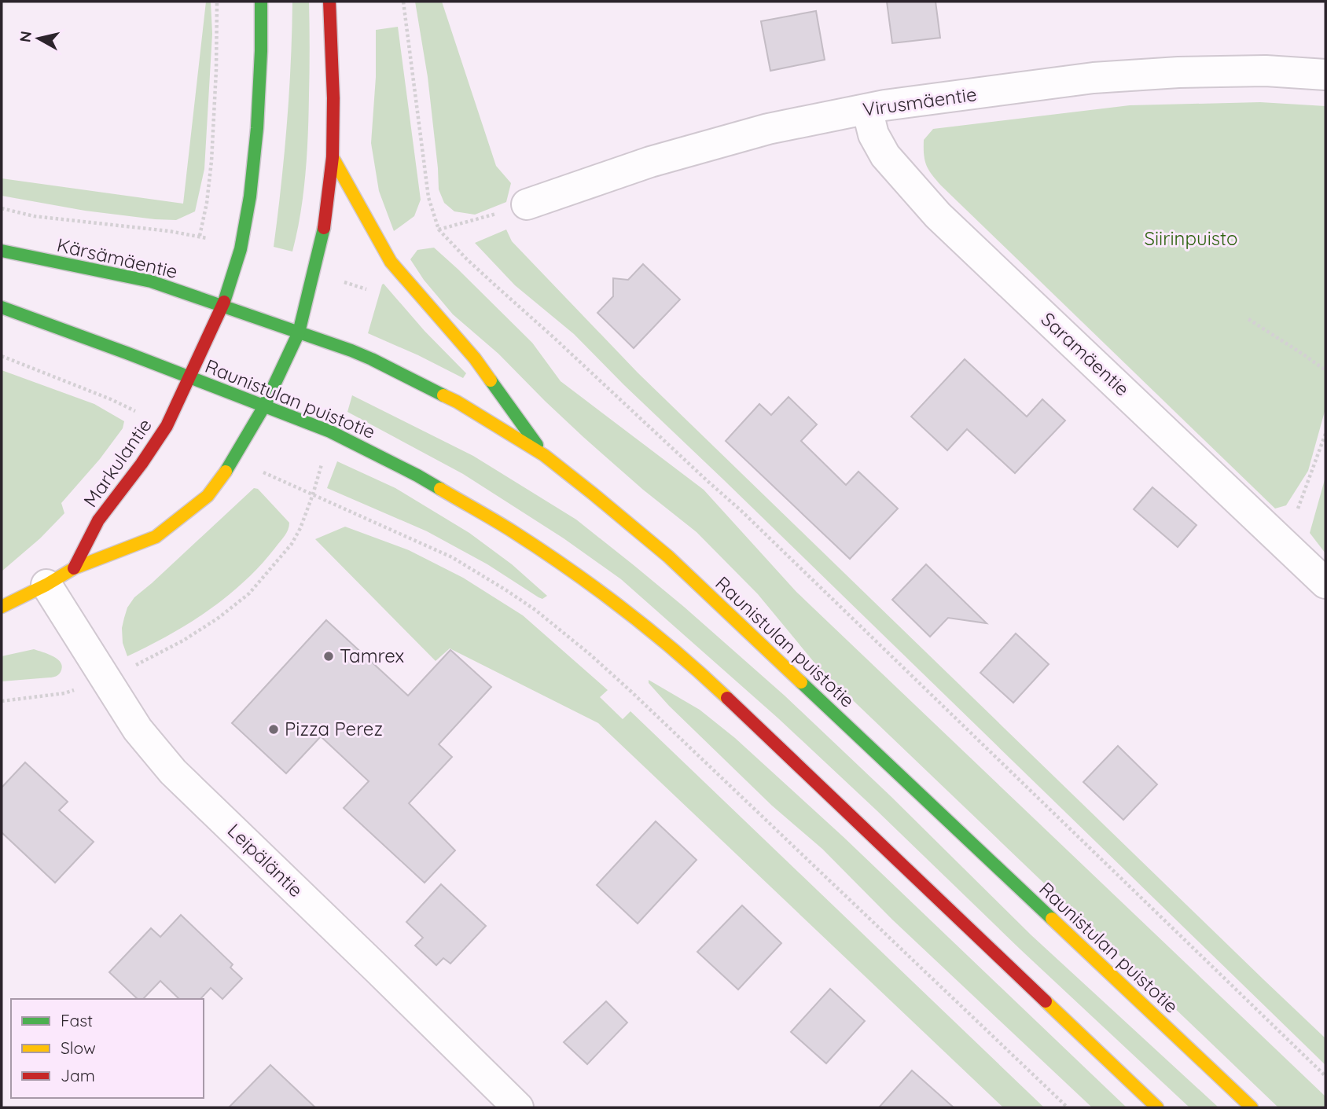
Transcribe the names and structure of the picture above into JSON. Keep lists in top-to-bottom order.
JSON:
{
  "streets": {
    "main road": ["Kärsämäentie", "Raunistulan puistotie", "Markulantie"],
    "street": ["Virusmäentie", "Saramäentie", "Leipäläntie"]
  },
  "crossings": [
    ["Virusmäentie", "Saramäentie"],
    ["Kärsämäentie", "Raunistulan puistotie"],
    ["Kärsämäentie", "Markulantie"],
    ["Raunistulan puistotie", "Markulantie"]
  ],
  "parks": ["Siirinpuisto"],
  "places": ["Tamrex", "Pizza Perez"],
  "legend": ["Fast", "Slow", "Jam"],
  "north": "left"
}
